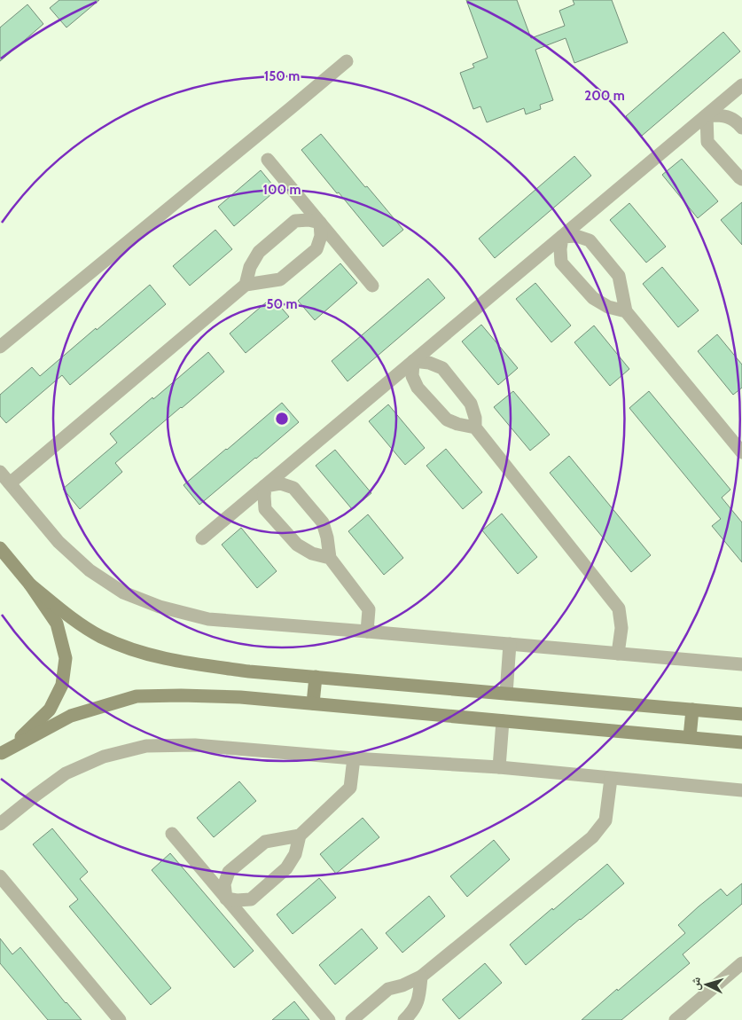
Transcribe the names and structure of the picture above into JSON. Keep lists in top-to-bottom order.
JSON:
{
  "north": "left",
  "rings": [
    "150 m",
    "200 m",
    "100 m",
    "50 m"
  ]
}
